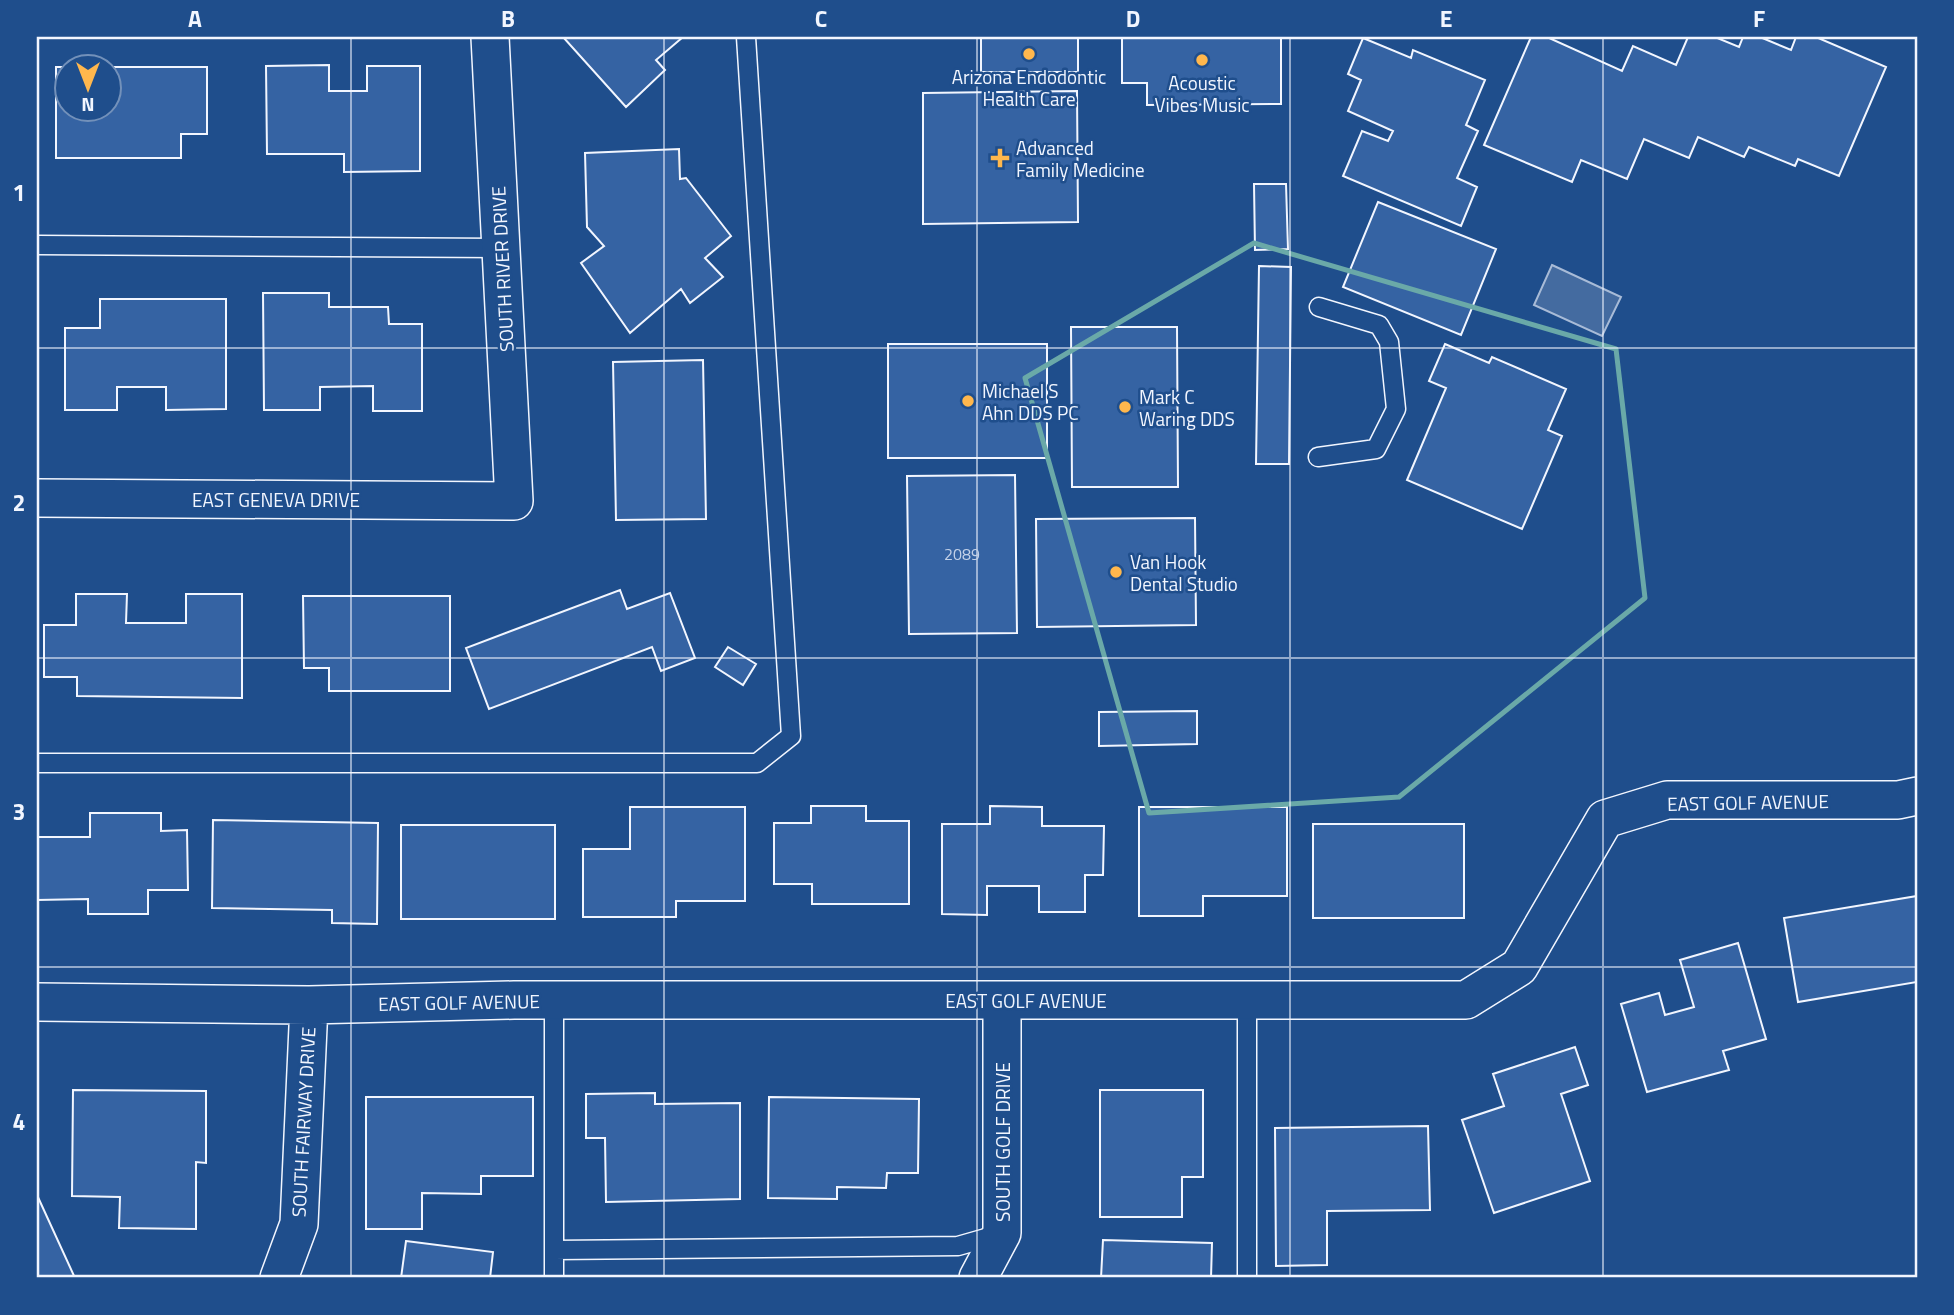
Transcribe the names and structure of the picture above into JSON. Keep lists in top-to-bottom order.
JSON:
{
  "streets": {
    "street": [
      "SOUTH RIVER DRIVE",
      "EAST GENEVA DRIVE",
      "EAST GOLF AVENUE",
      "SOUTH FAIRWAY DRIVE",
      "SOUTH GOLF DRIVE"
    ]
  },
  "crossings": [
    ["SOUTH RIVER DRIVE", "EAST GENEVA DRIVE"],
    ["EAST GOLF AVENUE", "SOUTH FAIRWAY DRIVE"],
    ["EAST GOLF AVENUE", "SOUTH GOLF DRIVE"]
  ],
  "places": {
    "other": [
      "Arizona Endodontic Health Care",
      "Acoustic Vibes Music",
      "Michael S Ahn DDS PC",
      "Mark C Waring DDS",
      "Van Hook Dental Studio"
    ],
    "health": ["Advanced Family Medicine"]
  },
  "house_numbers": ["2089"],
  "north": "bottom",
  "grid": {
    "columns": [
      "A",
      "B",
      "C",
      "D",
      "E",
      "F"
    ],
    "rows": [
      "1",
      "2",
      "3",
      "4"
    ]
  }
}
